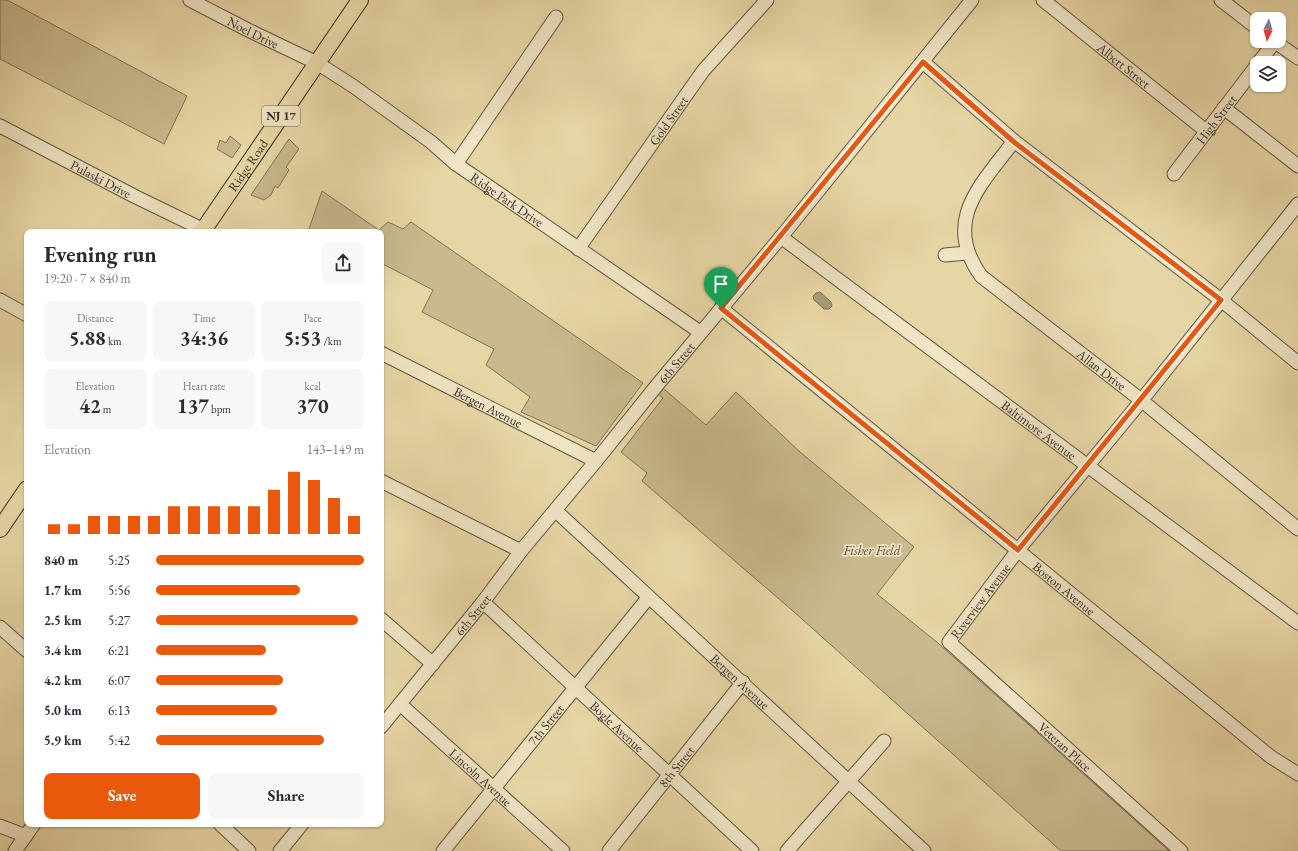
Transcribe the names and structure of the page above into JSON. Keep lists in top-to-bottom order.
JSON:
{
  "streets": {
    "main road": ["NJ 17", "Ridge Road"],
    "street": [
      "Noel Drive",
      "Albert Street",
      "High Street",
      "Gold Street",
      "Pulaski Drive",
      "Ridge Park Drive",
      "6th Street",
      "Allan Drive",
      "Bergen Avenue",
      "Baltimore Avenue",
      "Boston Avenue",
      "Riverview Avenue",
      "7th Street",
      "Bogle Avenue",
      "Veteran Place",
      "8th Street",
      "Lincoln Avenue"
    ]
  },
  "crossings": [
    ["Noel Drive", "Ridge Road"],
    ["Noel Drive", "Ridge Park Drive"],
    ["Albert Street", "High Street"],
    ["Gold Street", "Ridge Park Drive"],
    ["Ridge Road", "Ridge Park Drive"],
    ["Ridge Park Drive", "6th Street"],
    ["6th Street", "Bergen Avenue"],
    ["6th Street", "Baltimore Avenue"],
    ["6th Street", "Boston Avenue"],
    ["6th Street", "Bogle Avenue"],
    ["6th Street", "Lincoln Avenue"],
    ["Allan Drive", "Riverview Avenue"],
    ["Bergen Avenue", "7th Street"],
    ["Bergen Avenue", "8th Street"],
    ["Baltimore Avenue", "Riverview Avenue"],
    ["Boston Avenue", "Riverview Avenue"],
    ["Riverview Avenue", "Veteran Place"],
    ["7th Street", "Bogle Avenue"],
    ["7th Street", "Lincoln Avenue"],
    ["Bogle Avenue", "8th Street"]
  ],
  "parks": ["Fisher Field"],
  "north": "bottom",
  "page": {
    "heading": ["Evening run", "19:20 · 7 × 840 m"],
    "stats": [
      ["Distance", "5.88 km"],
      ["Time", "34:36"],
      ["Pace", "5:53 /km"],
      ["Elevation", "42 m"],
      ["Heart rate", "137 bpm"],
      ["kcal", "370"]
    ],
    "chart": ["Elevation", "143–149 m"],
    "list": [
      {
        "name": "840 m",
        "note": "5:25"
      },
      {
        "name": "1.7 km",
        "note": "5:56"
      },
      {
        "name": "2.5 km",
        "note": "5:27"
      },
      {
        "name": "3.4 km",
        "note": "6:21"
      },
      {
        "name": "4.2 km",
        "note": "6:07"
      },
      {
        "name": "5.0 km",
        "note": "6:13"
      },
      {
        "name": "5.9 km",
        "note": "5:42"
      }
    ],
    "buttons": ["Save", "Share"]
  }
}
